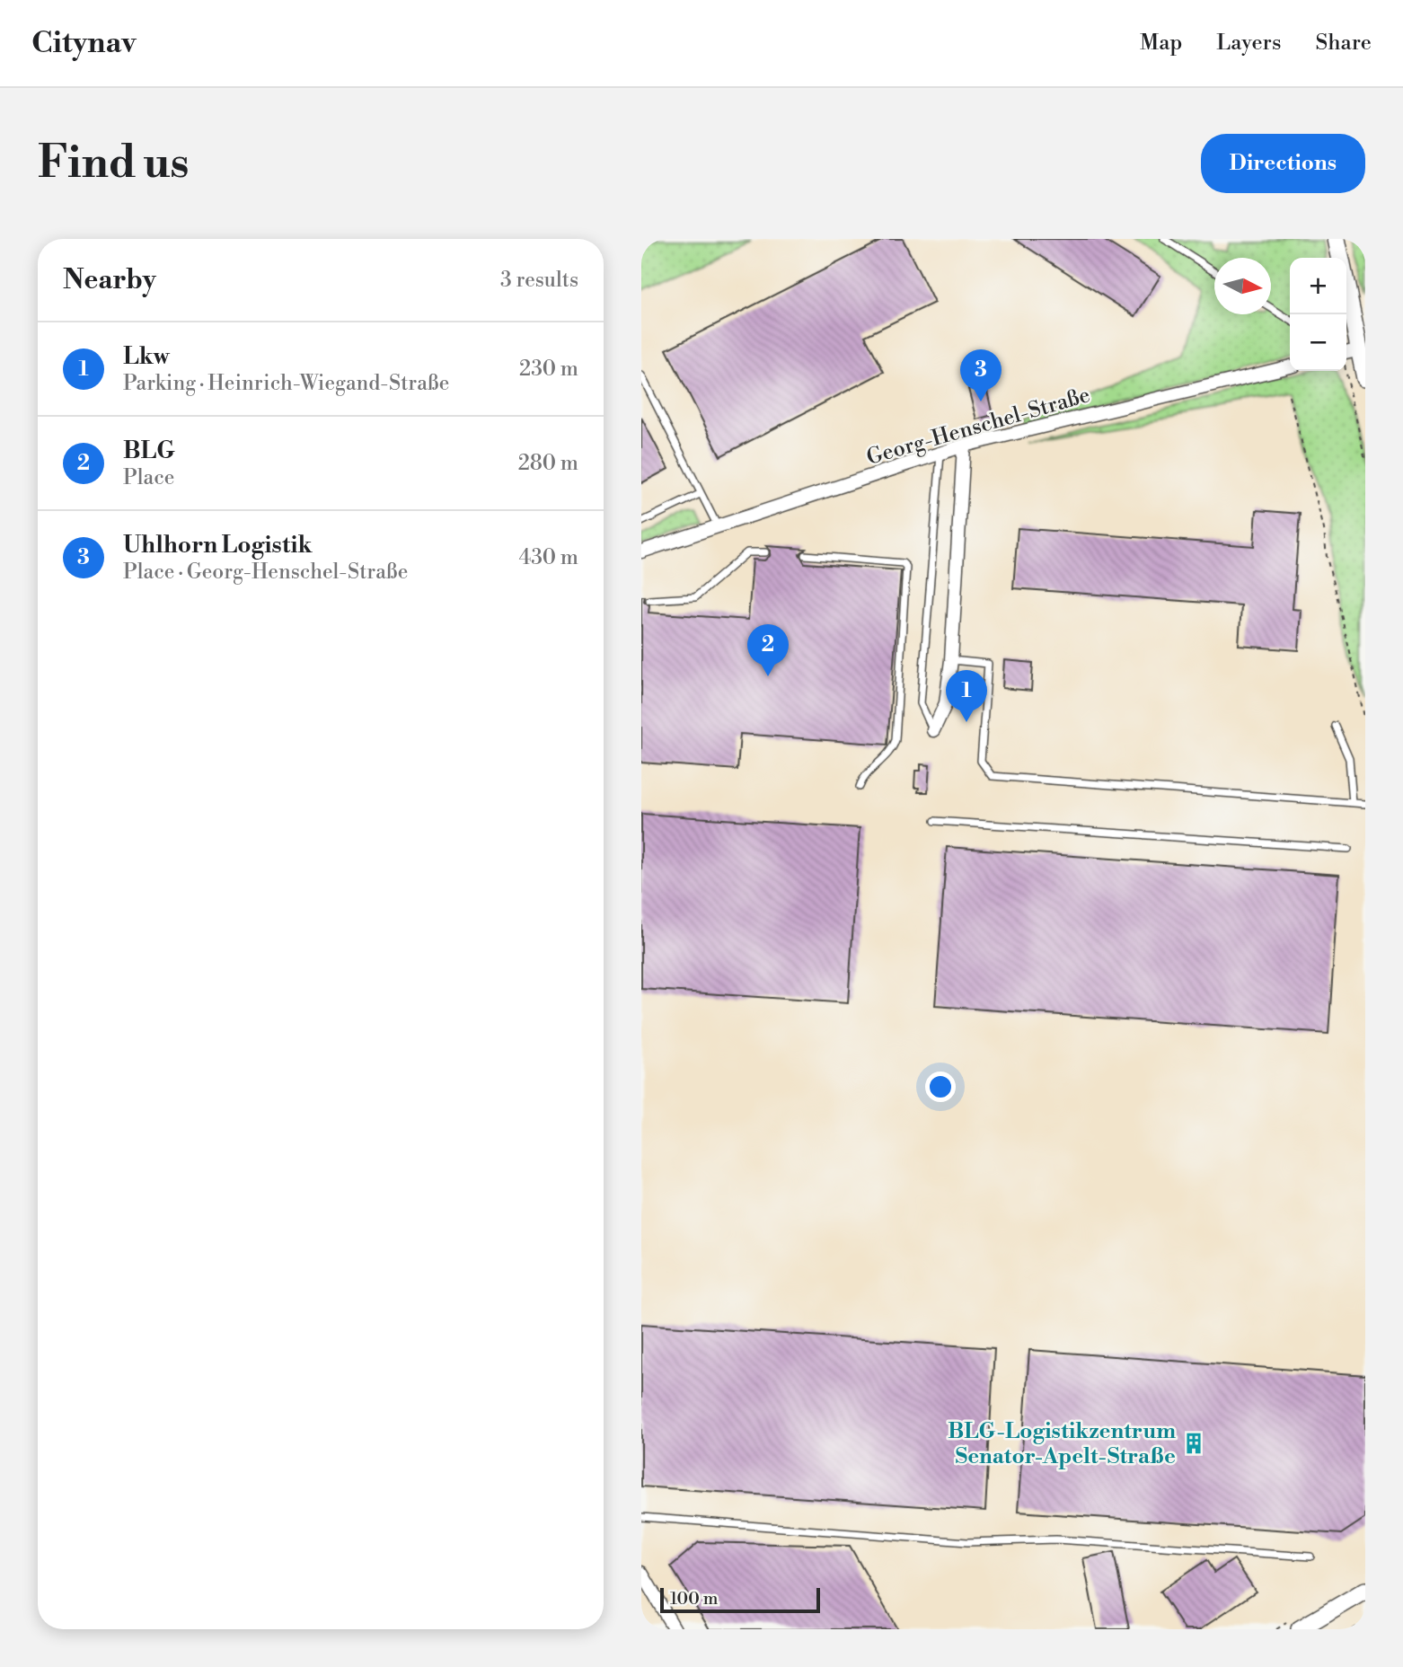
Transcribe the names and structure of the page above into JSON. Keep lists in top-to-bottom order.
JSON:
{
  "streets": {
    "street": ["Georg-Henschel-Straße"]
  },
  "places": {
    "building": ["BLG-Logistikzentrum Senator-Apelt-Straße"]
  },
  "scale_bar": "100 m",
  "north": "right",
  "page": {
    "header": "Citynav",
    "nav": ["Map", "Layers", "Share"],
    "buttons": "Directions",
    "title": "Find us",
    "heading": ["Nearby", "3 results"],
    "map_buttons": ["+", "−"],
    "list": [
      {
        "mark": "1",
        "name": "Lkw",
        "note": "Parking · Heinrich-Wiegand-Straße",
        "value": "230 m"
      },
      {
        "mark": "2",
        "name": "BLG",
        "note": "Place",
        "value": "280 m"
      },
      {
        "mark": "3",
        "name": "Uhlhorn Logistik",
        "note": "Place · Georg-Henschel-Straße",
        "value": "430 m"
      }
    ],
    "pins": ["3", "2", "1"],
    "scale": "100 m"
  }
}
